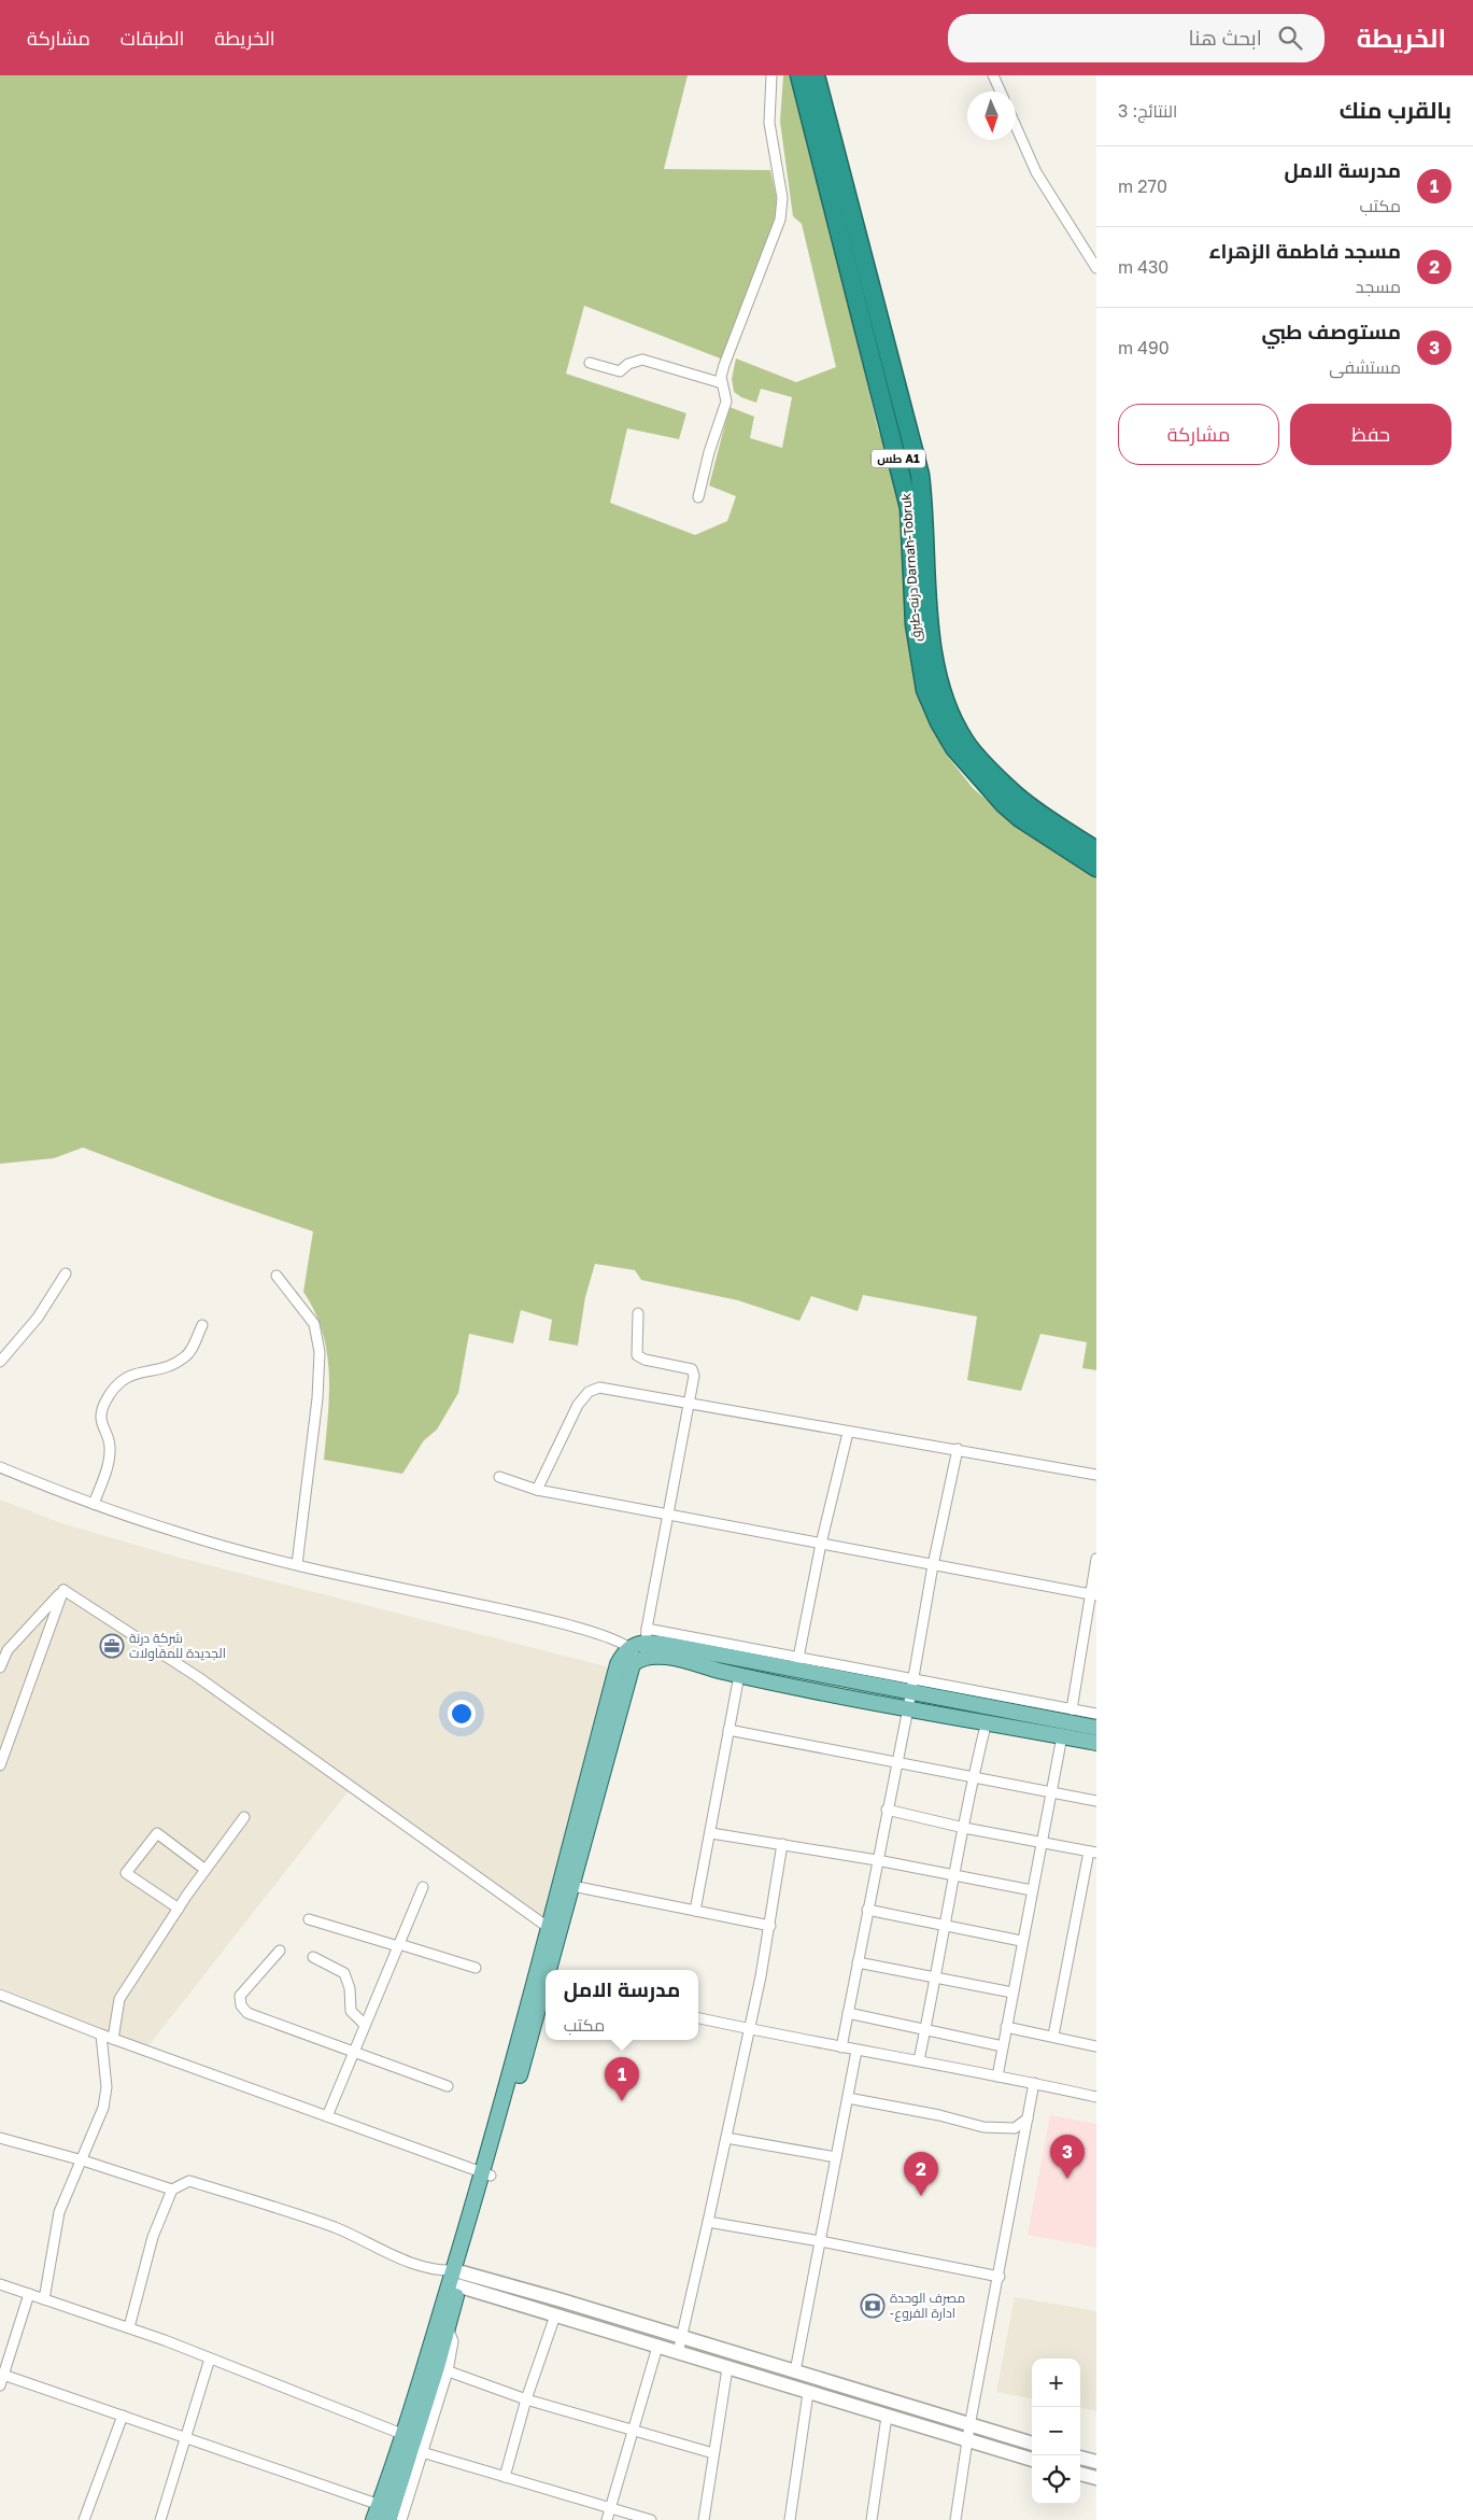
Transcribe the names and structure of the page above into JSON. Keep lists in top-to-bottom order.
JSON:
{
  "streets": {
    "highway": ["طس A1", "درنه-طبرق Darnah-Tobruk"]
  },
  "places": {
    "office": ["شركة درنة الجديدة للمقاولات"],
    "bank": ["مصرف الوحدة -ادارة الفروع"]
  },
  "north": "bottom",
  "page": {
    "header": "الخريطة",
    "search": "ابحث هنا",
    "nav": ["الخريطة", "الطبقات", "مشاركة"],
    "heading": ["بالقرب منك", "النتائج: 3"],
    "list": [
      {
        "mark": "1",
        "name": "مدرسة الامل",
        "note": "مكتب",
        "value": "270 m"
      },
      {
        "mark": "2",
        "name": "مسجد فاطمة الزهراء",
        "note": "مسجد",
        "value": "430 m"
      },
      {
        "mark": "3",
        "name": "مستوصف طبي",
        "note": "مستشفى",
        "value": "490 m"
      }
    ],
    "buttons": ["حفظ", "مشاركة"],
    "popup": ["مدرسة الامل", "مكتب"],
    "pins": ["1", "3", "2"],
    "map_buttons": ["+", "−"]
  }
}
